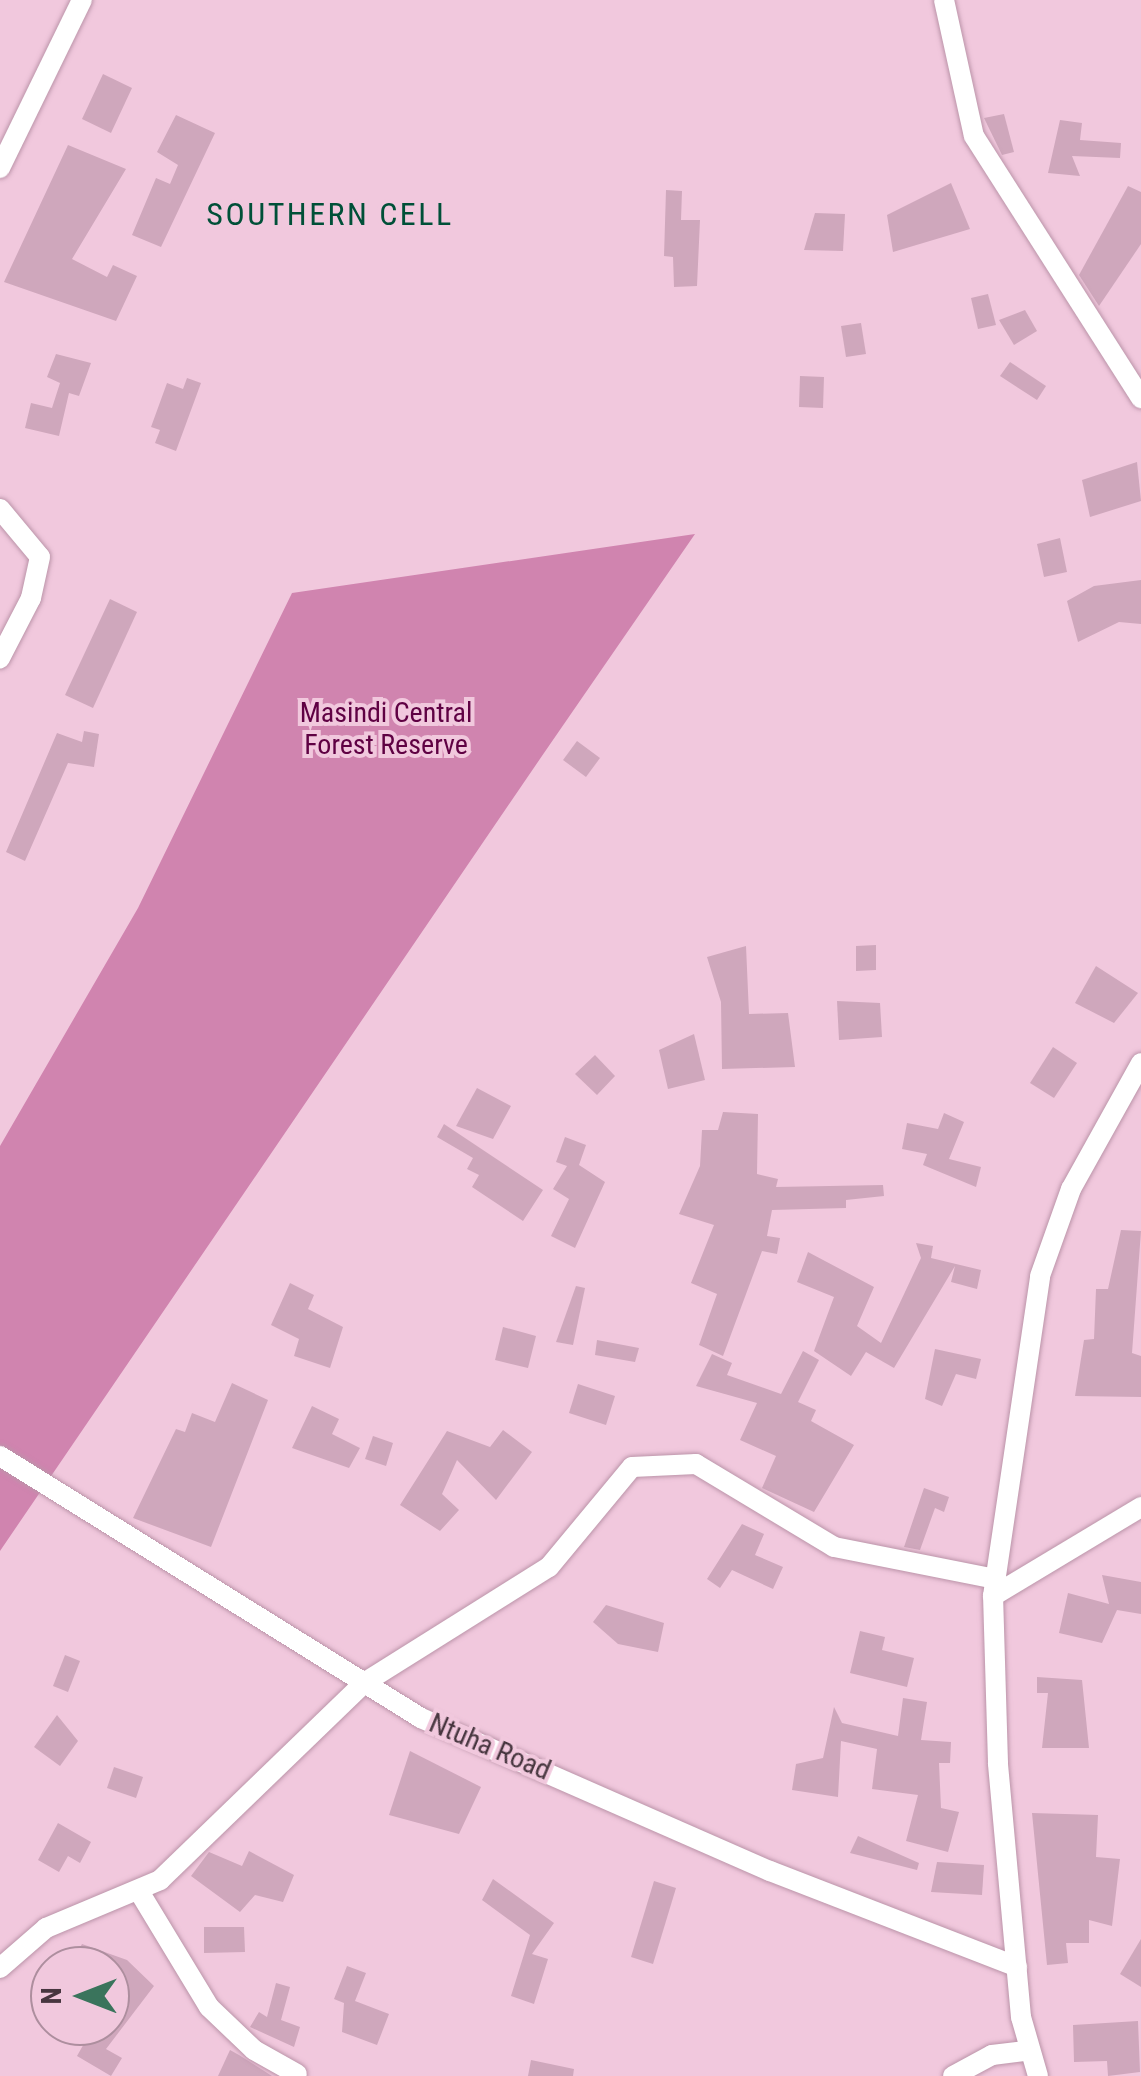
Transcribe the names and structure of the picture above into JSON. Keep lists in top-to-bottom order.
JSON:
{
  "streets": {
    "street": ["Ntuha Road"]
  },
  "districts": ["SOUTHERN CELL"],
  "parks": ["Masindi Central Forest Reserve"],
  "north": "left"
}
